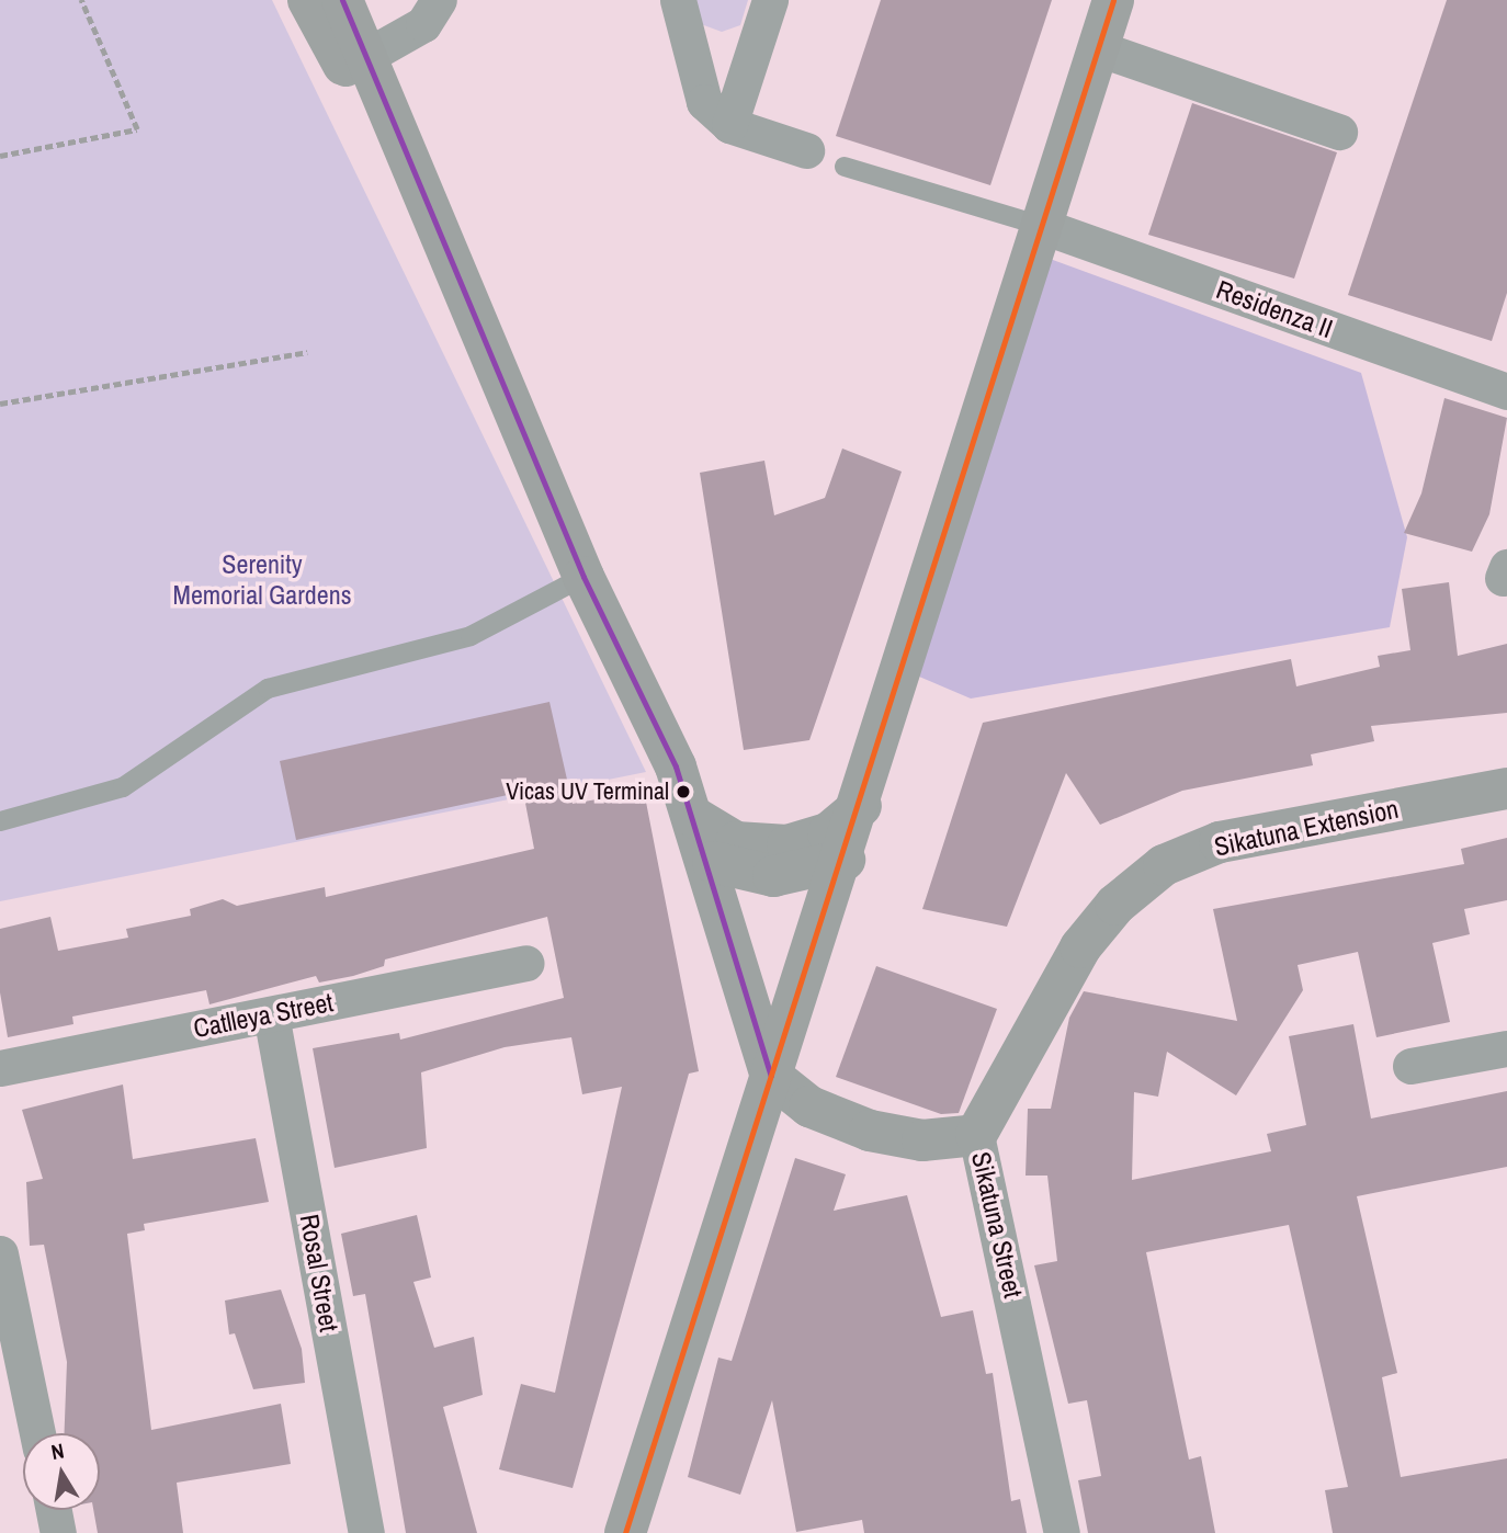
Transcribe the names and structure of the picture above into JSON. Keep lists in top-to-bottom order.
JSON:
{
  "streets": {
    "main road": ["Sikatuna Extension", "Sikatuna Street"],
    "street": ["Residenza II", "Catlleya Street", "Rosal Street"]
  },
  "crossings": [
    ["Sikatuna Extension", "Sikatuna Street"],
    ["Catlleya Street", "Rosal Street"]
  ],
  "parks": ["Serenity Memorial Gardens"],
  "places": ["Vicas UV Terminal"],
  "north": "top"
}
